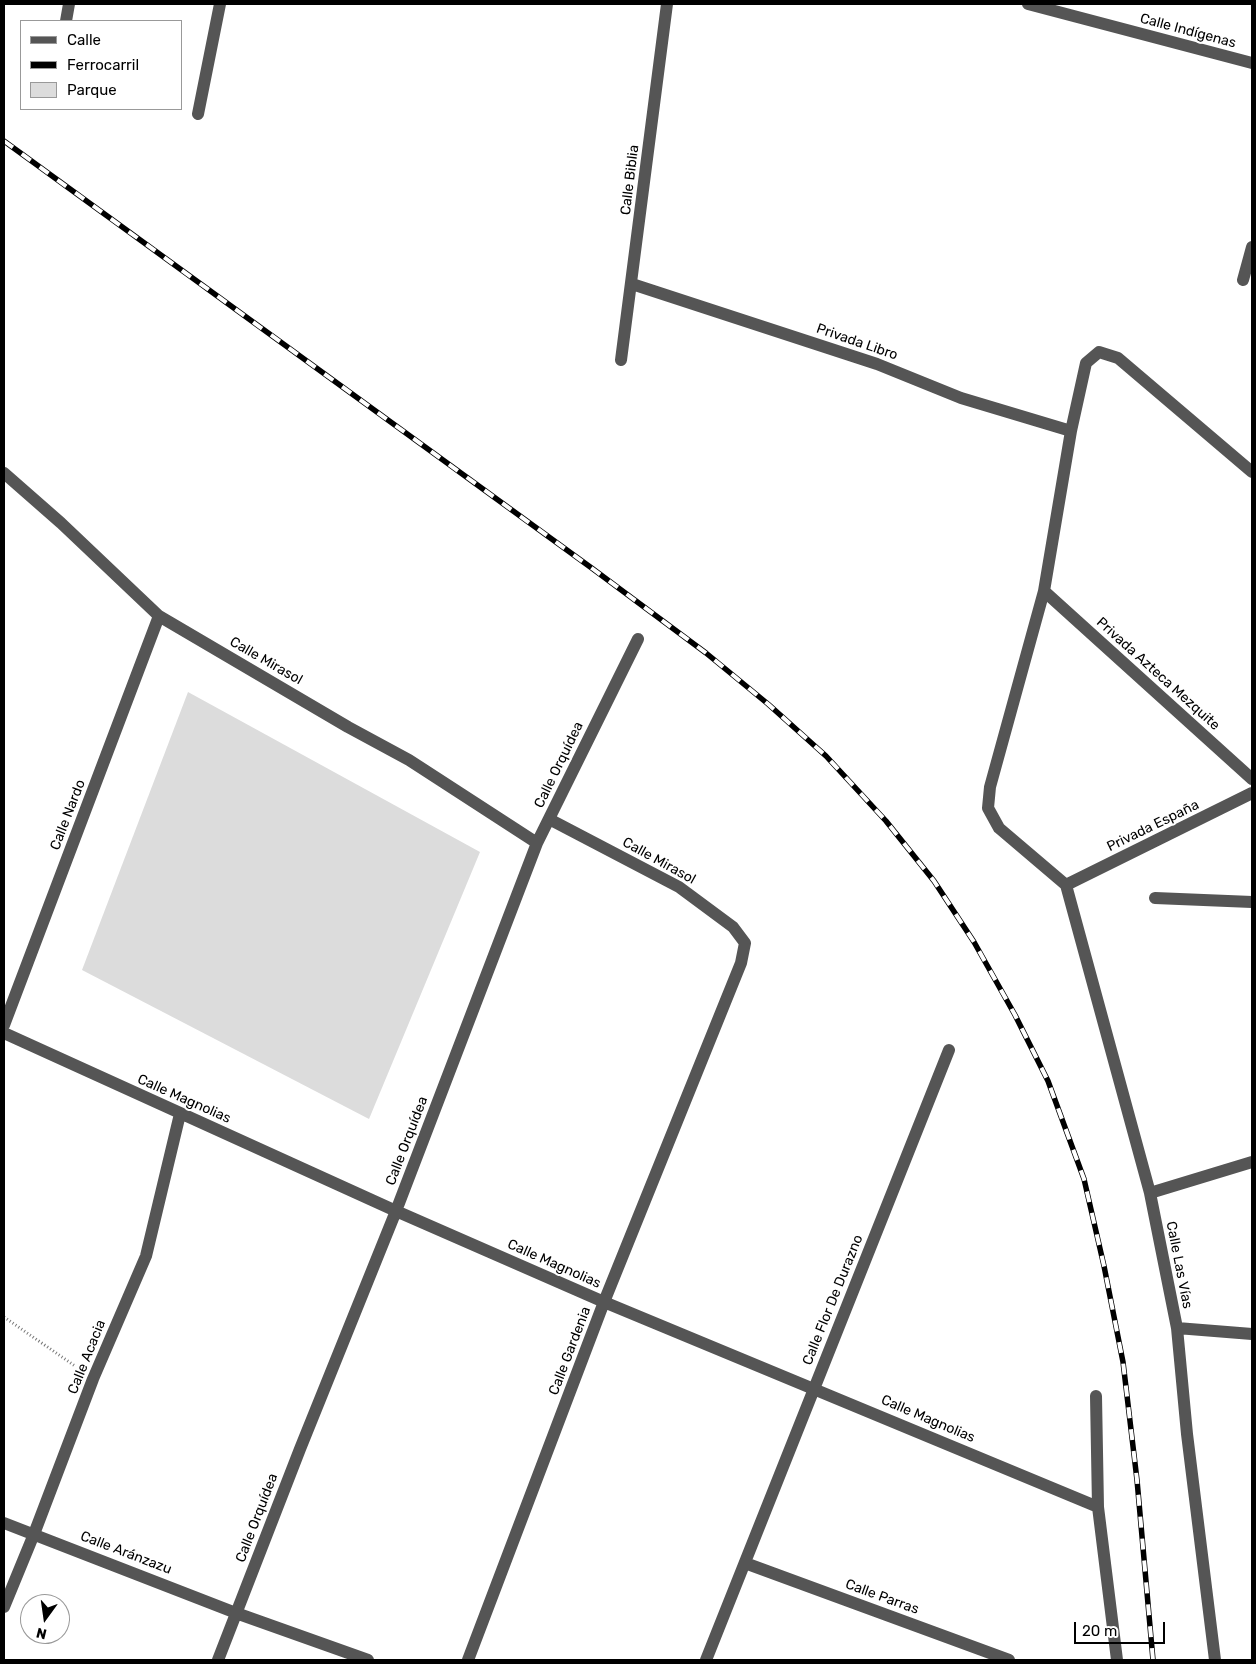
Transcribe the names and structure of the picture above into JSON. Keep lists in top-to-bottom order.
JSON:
{
  "streets": {
    "street": [
      "Calle Indígenas",
      "Calle Biblia",
      "Privada Libro",
      "Calle Mirasol",
      "Privada Azteca Mezquite",
      "Calle Orquídea",
      "Calle Nardo",
      "Privada España",
      "Calle Magnolias",
      "Calle Las Vías",
      "Calle Flor De Durazno",
      "Calle Gardenia",
      "Calle Acacia",
      "Calle Aránzazu",
      "Calle Parras"
    ]
  },
  "crossings": [
    ["Calle Biblia", "Privada Libro"],
    ["Calle Mirasol", "Calle Orquídea"],
    ["Calle Mirasol", "Calle Nardo"],
    ["Calle Mirasol", "Calle Gardenia"],
    ["Calle Orquídea", "Calle Magnolias"],
    ["Calle Orquídea", "Calle Aránzazu"],
    ["Privada España", "Calle Las Vías"],
    ["Calle Magnolias", "Calle Flor De Durazno"],
    ["Calle Magnolias", "Calle Gardenia"],
    ["Calle Magnolias", "Calle Acacia"],
    ["Calle Flor De Durazno", "Calle Parras"],
    ["Calle Acacia", "Calle Aránzazu"]
  ],
  "legend": ["Calle", "Ferrocarril", "Parque"],
  "scale_bar": "20 m",
  "north": "bottom"
}
